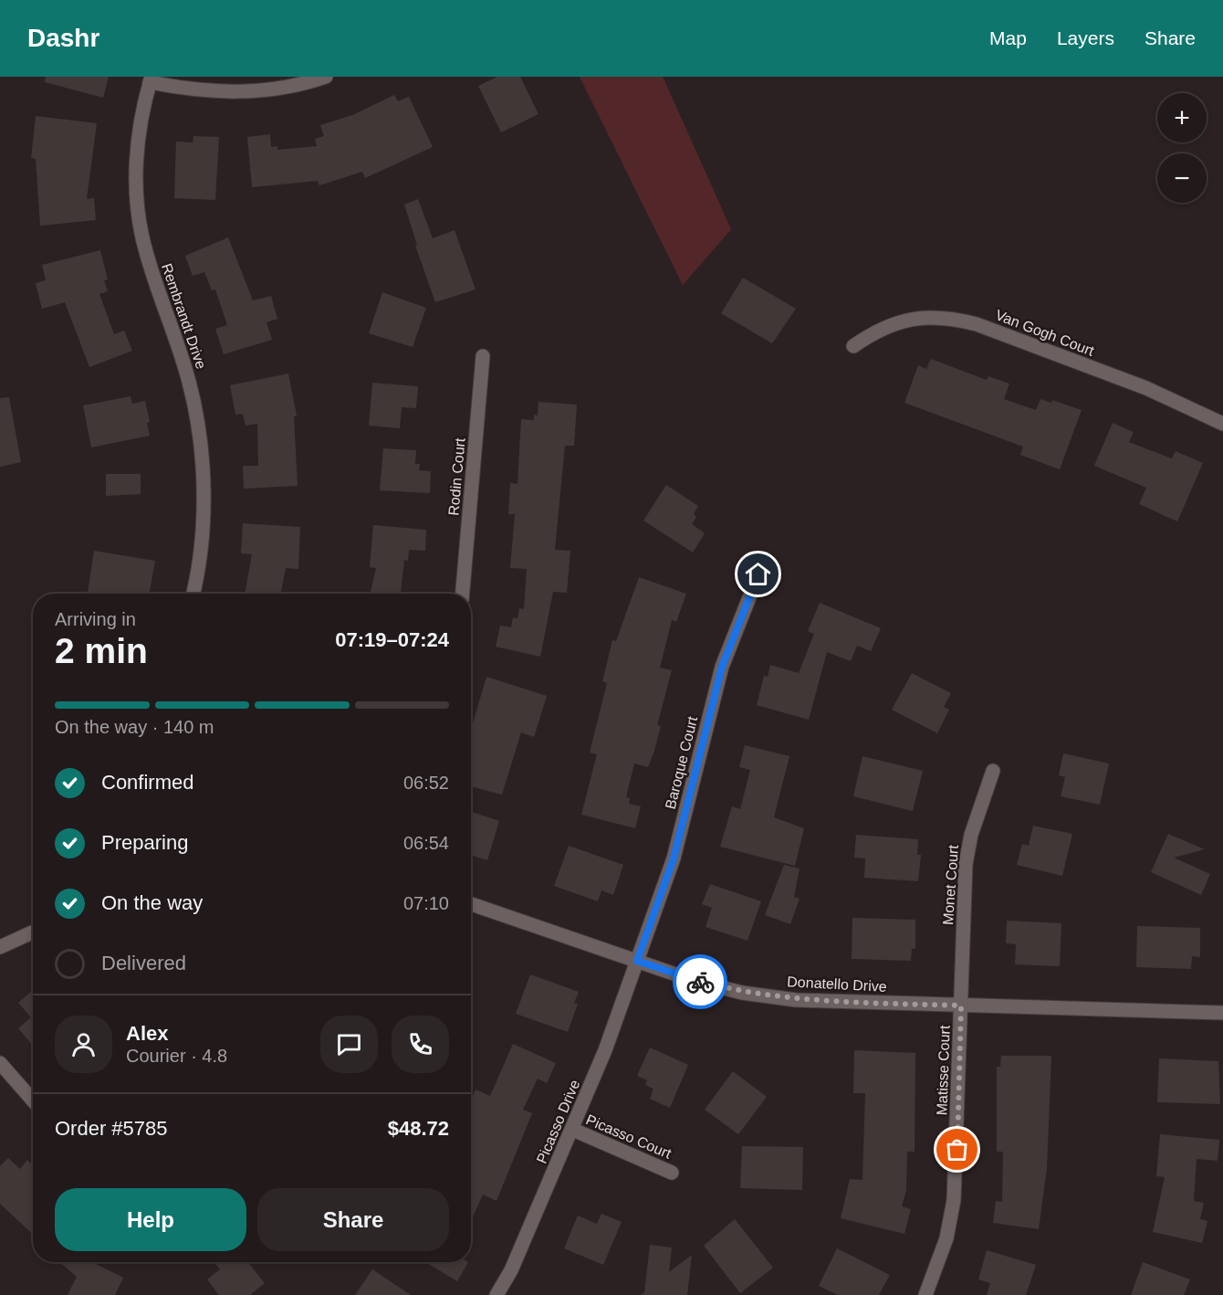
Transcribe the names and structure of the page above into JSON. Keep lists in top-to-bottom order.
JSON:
{
  "streets": {
    "street": [
      "Rembrandt Drive",
      "Van Gogh Court",
      "Rodin Court",
      "Baroque Court",
      "Monet Court",
      "Donatello Drive",
      "Matisse Court",
      "Picasso Drive",
      "Picasso Court"
    ]
  },
  "crossings": [
    ["Baroque Court", "Donatello Drive"],
    ["Baroque Court", "Picasso Drive"],
    ["Monet Court", "Donatello Drive"],
    ["Monet Court", "Matisse Court"],
    ["Donatello Drive", "Matisse Court"],
    ["Donatello Drive", "Picasso Drive"],
    ["Picasso Drive", "Picasso Court"]
  ],
  "page": {
    "header": "Dashr",
    "nav": ["Map", "Layers", "Share"],
    "map_buttons": ["+", "−"],
    "heading": ["2 min", "Arriving in", "07:19–07:24"],
    "panel": [
      "Alex",
      "Courier · 4.8",
      "Order #5785",
      "$48.72"
    ],
    "bar": "On the way · 140 m",
    "list": [
      ["Confirmed", "06:52"],
      ["Preparing", "06:54"],
      ["On the way", "07:10"],
      "Delivered"
    ],
    "buttons": ["Help", "Share"]
  }
}
